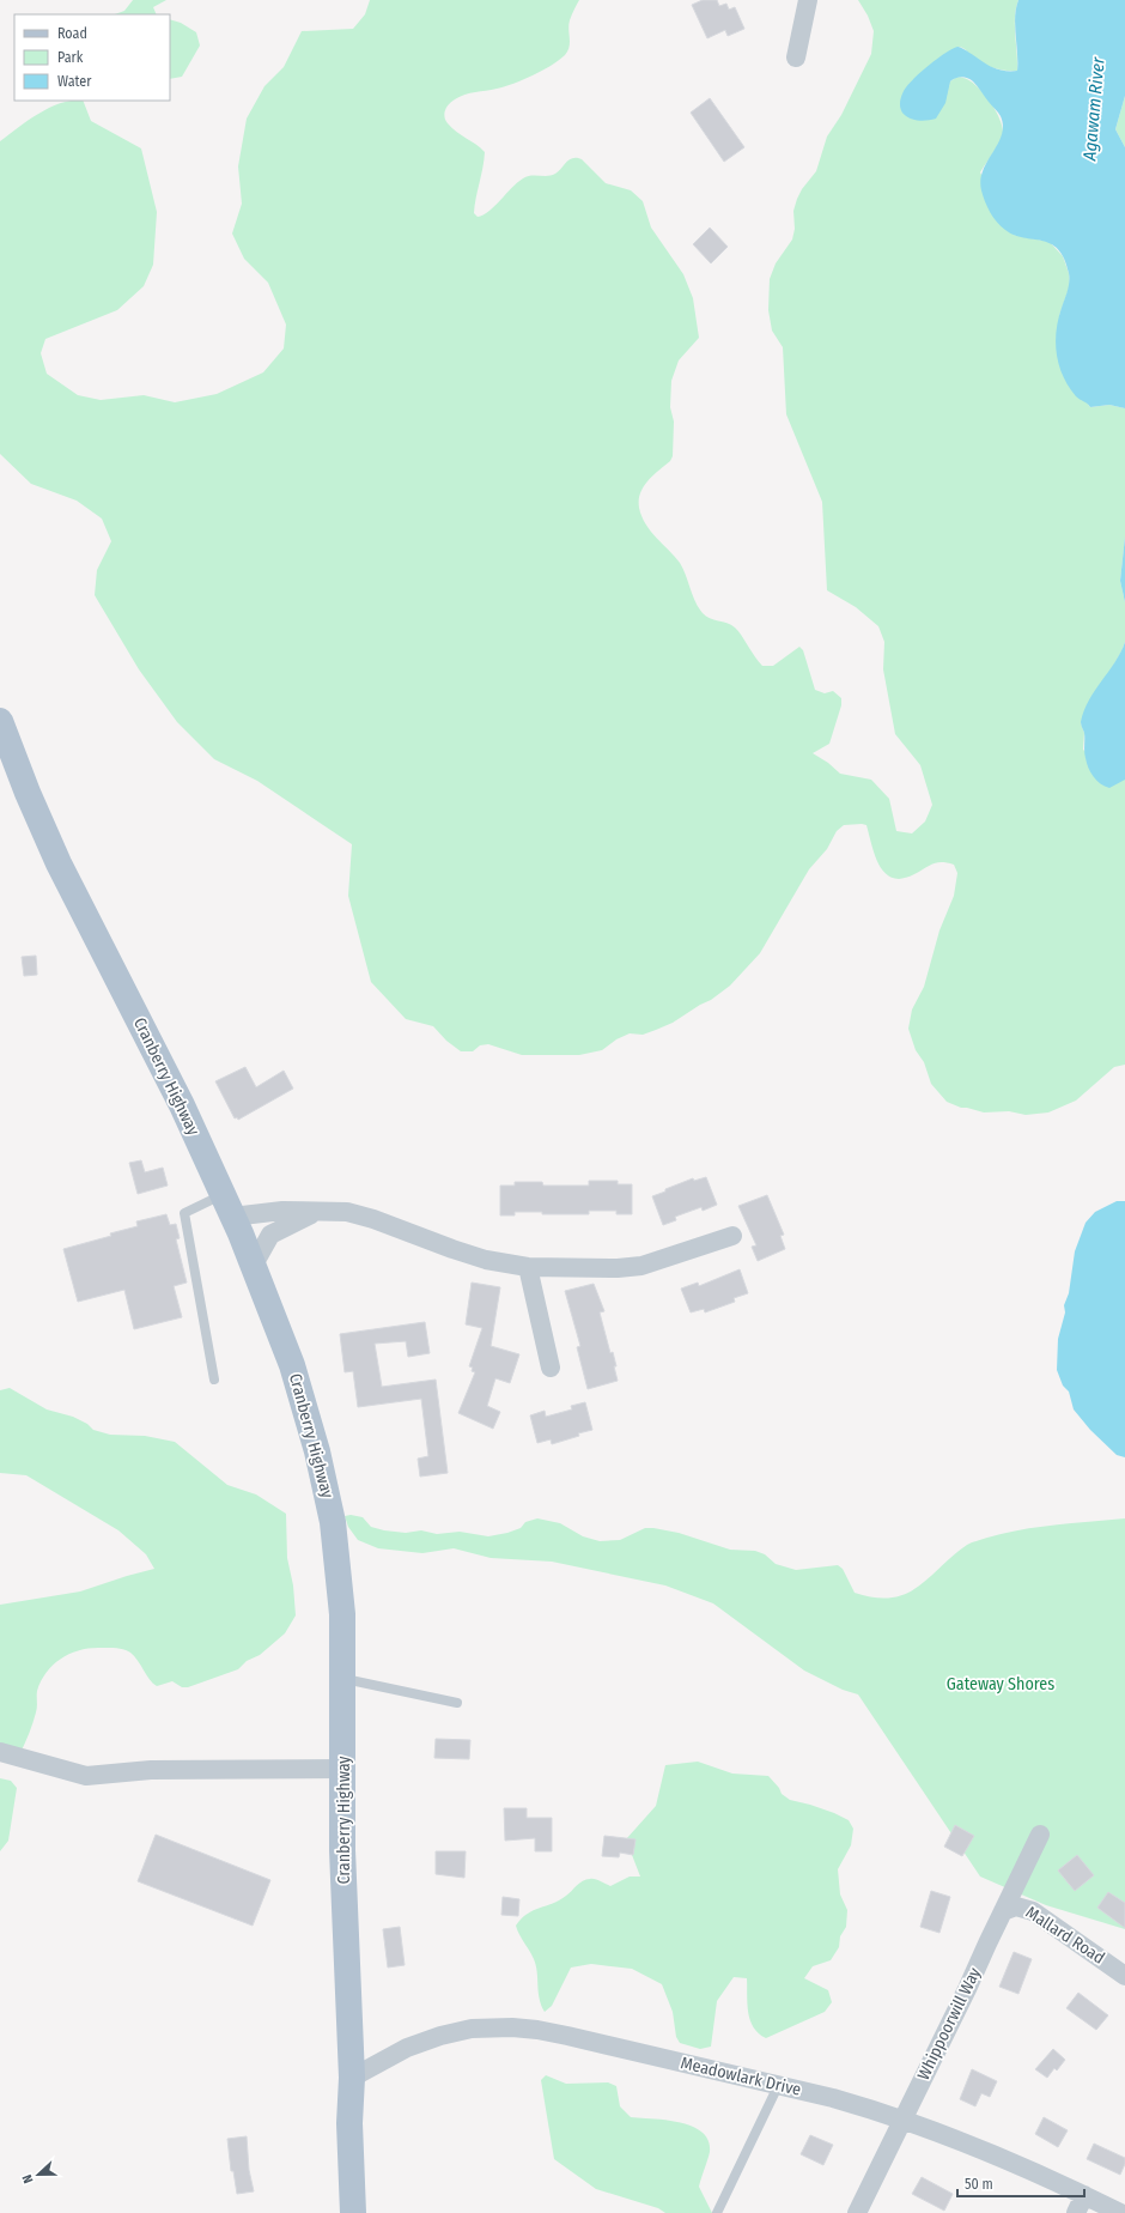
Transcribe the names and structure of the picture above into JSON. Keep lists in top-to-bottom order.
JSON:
{
  "streets": {
    "main road": ["Cranberry Highway"],
    "street": ["Mallard Road", "Whippoorwill Way", "Meadowlark Drive"]
  },
  "crossings": [
    ["Cranberry Highway", "Meadowlark Drive"],
    ["Mallard Road", "Whippoorwill Way"],
    ["Whippoorwill Way", "Meadowlark Drive"]
  ],
  "water": ["Agawam River"],
  "parks": ["Gateway Shores"],
  "legend": ["Road", "Park", "Water"],
  "scale_bar": "50 m",
  "north": "left"
}
